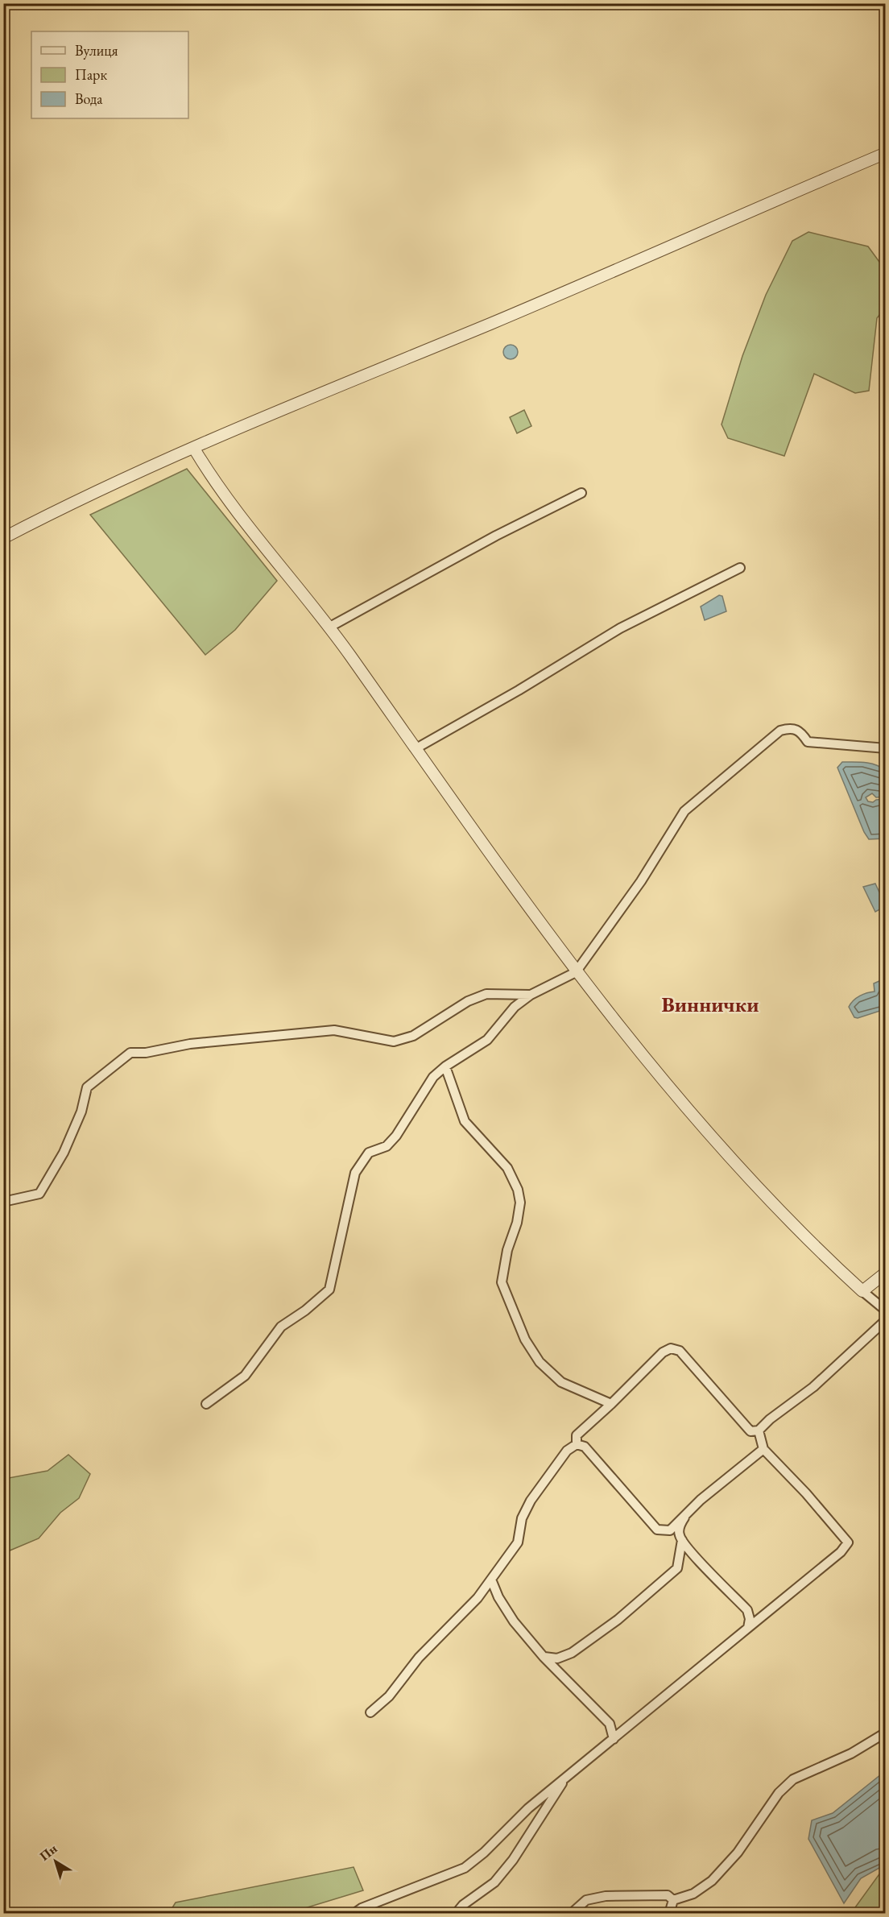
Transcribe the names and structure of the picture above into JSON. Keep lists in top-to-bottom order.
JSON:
{
  "districts": ["Виннички"],
  "legend": ["Вулиця", "Парк", "Вода"],
  "north": "top left"
}
